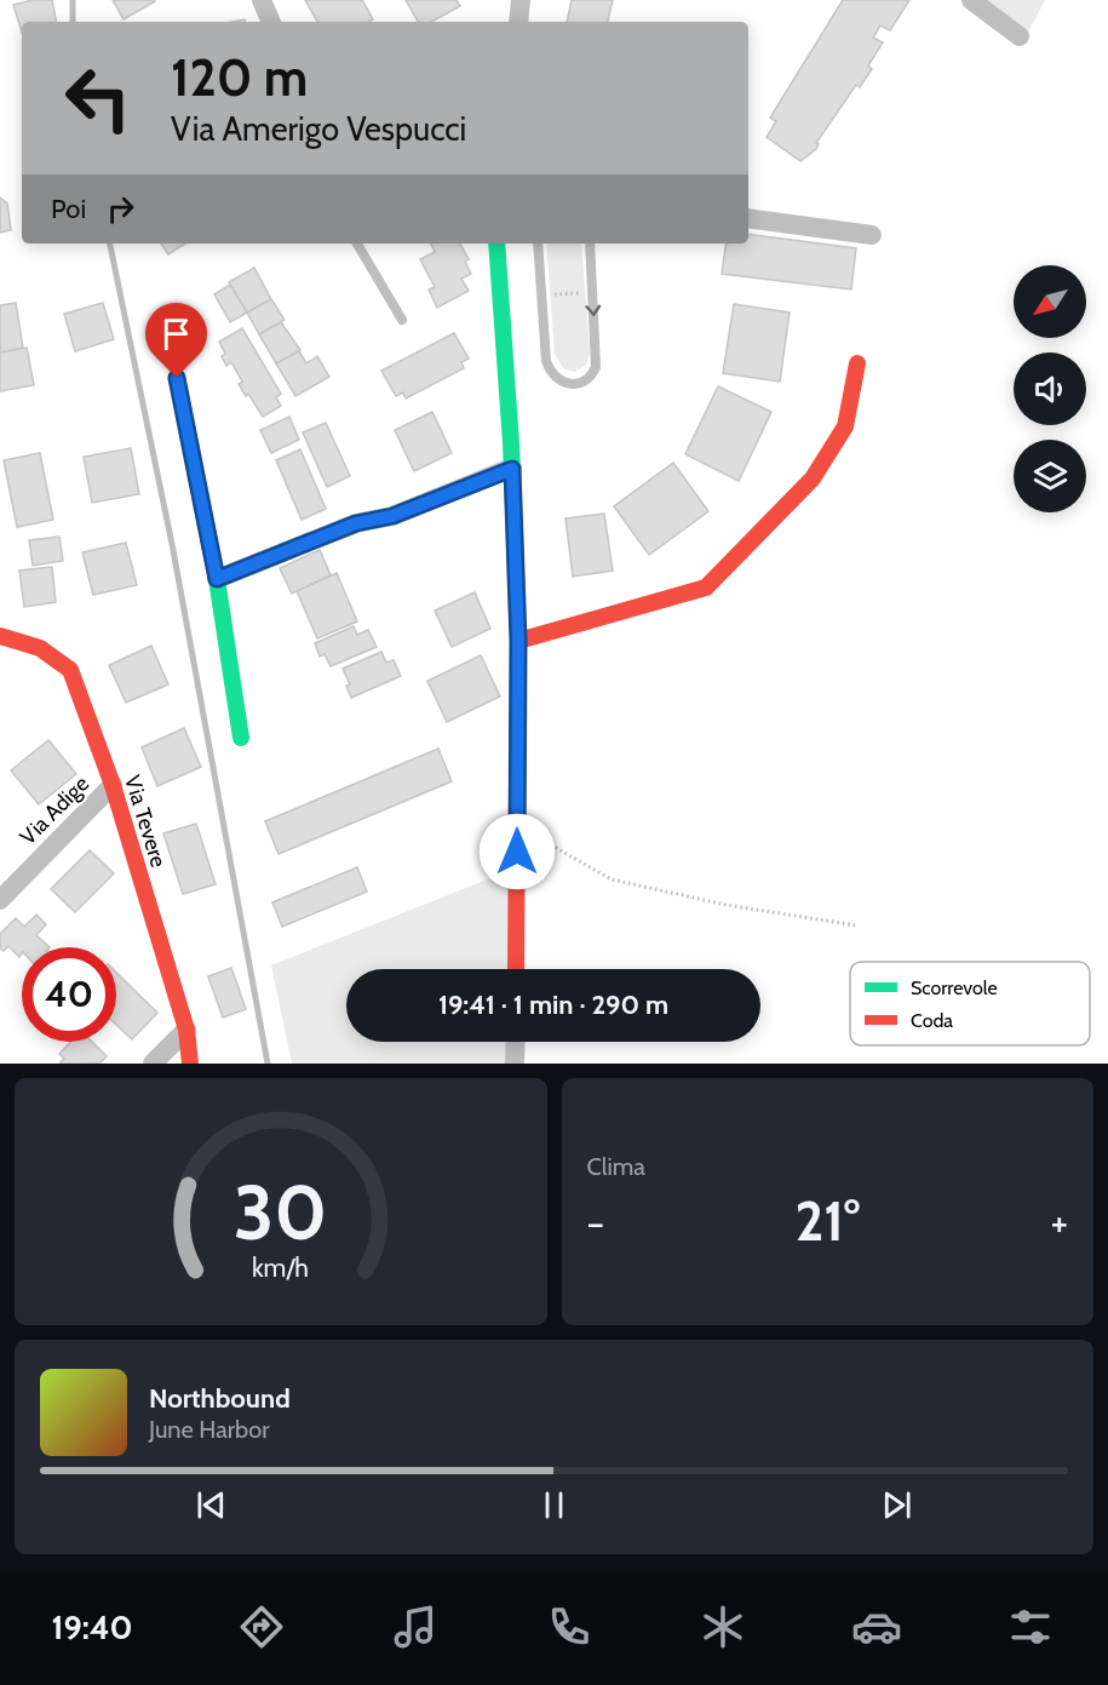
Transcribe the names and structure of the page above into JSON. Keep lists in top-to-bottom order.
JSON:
{
  "streets": {
    "street": ["Via Adige", "Via Tevere"]
  },
  "crossings": [
    ["Via Adige", "Via Tevere"]
  ],
  "legend": ["Scorrevole", "Coda"],
  "north": "bottom left",
  "page": {
    "turn": ["120 m", "Via Amerigo Vespucci"],
    "then": "Poi",
    "limit": "40",
    "trip": "19:41 · 1 min · 290 m",
    "tile": "Clima",
    "heat": ["−", "21°", "+"],
    "song": ["Northbound", "June Harbor"],
    "tabs": "19:40",
    "gauge": ["30", "km/h"]
  }
}
